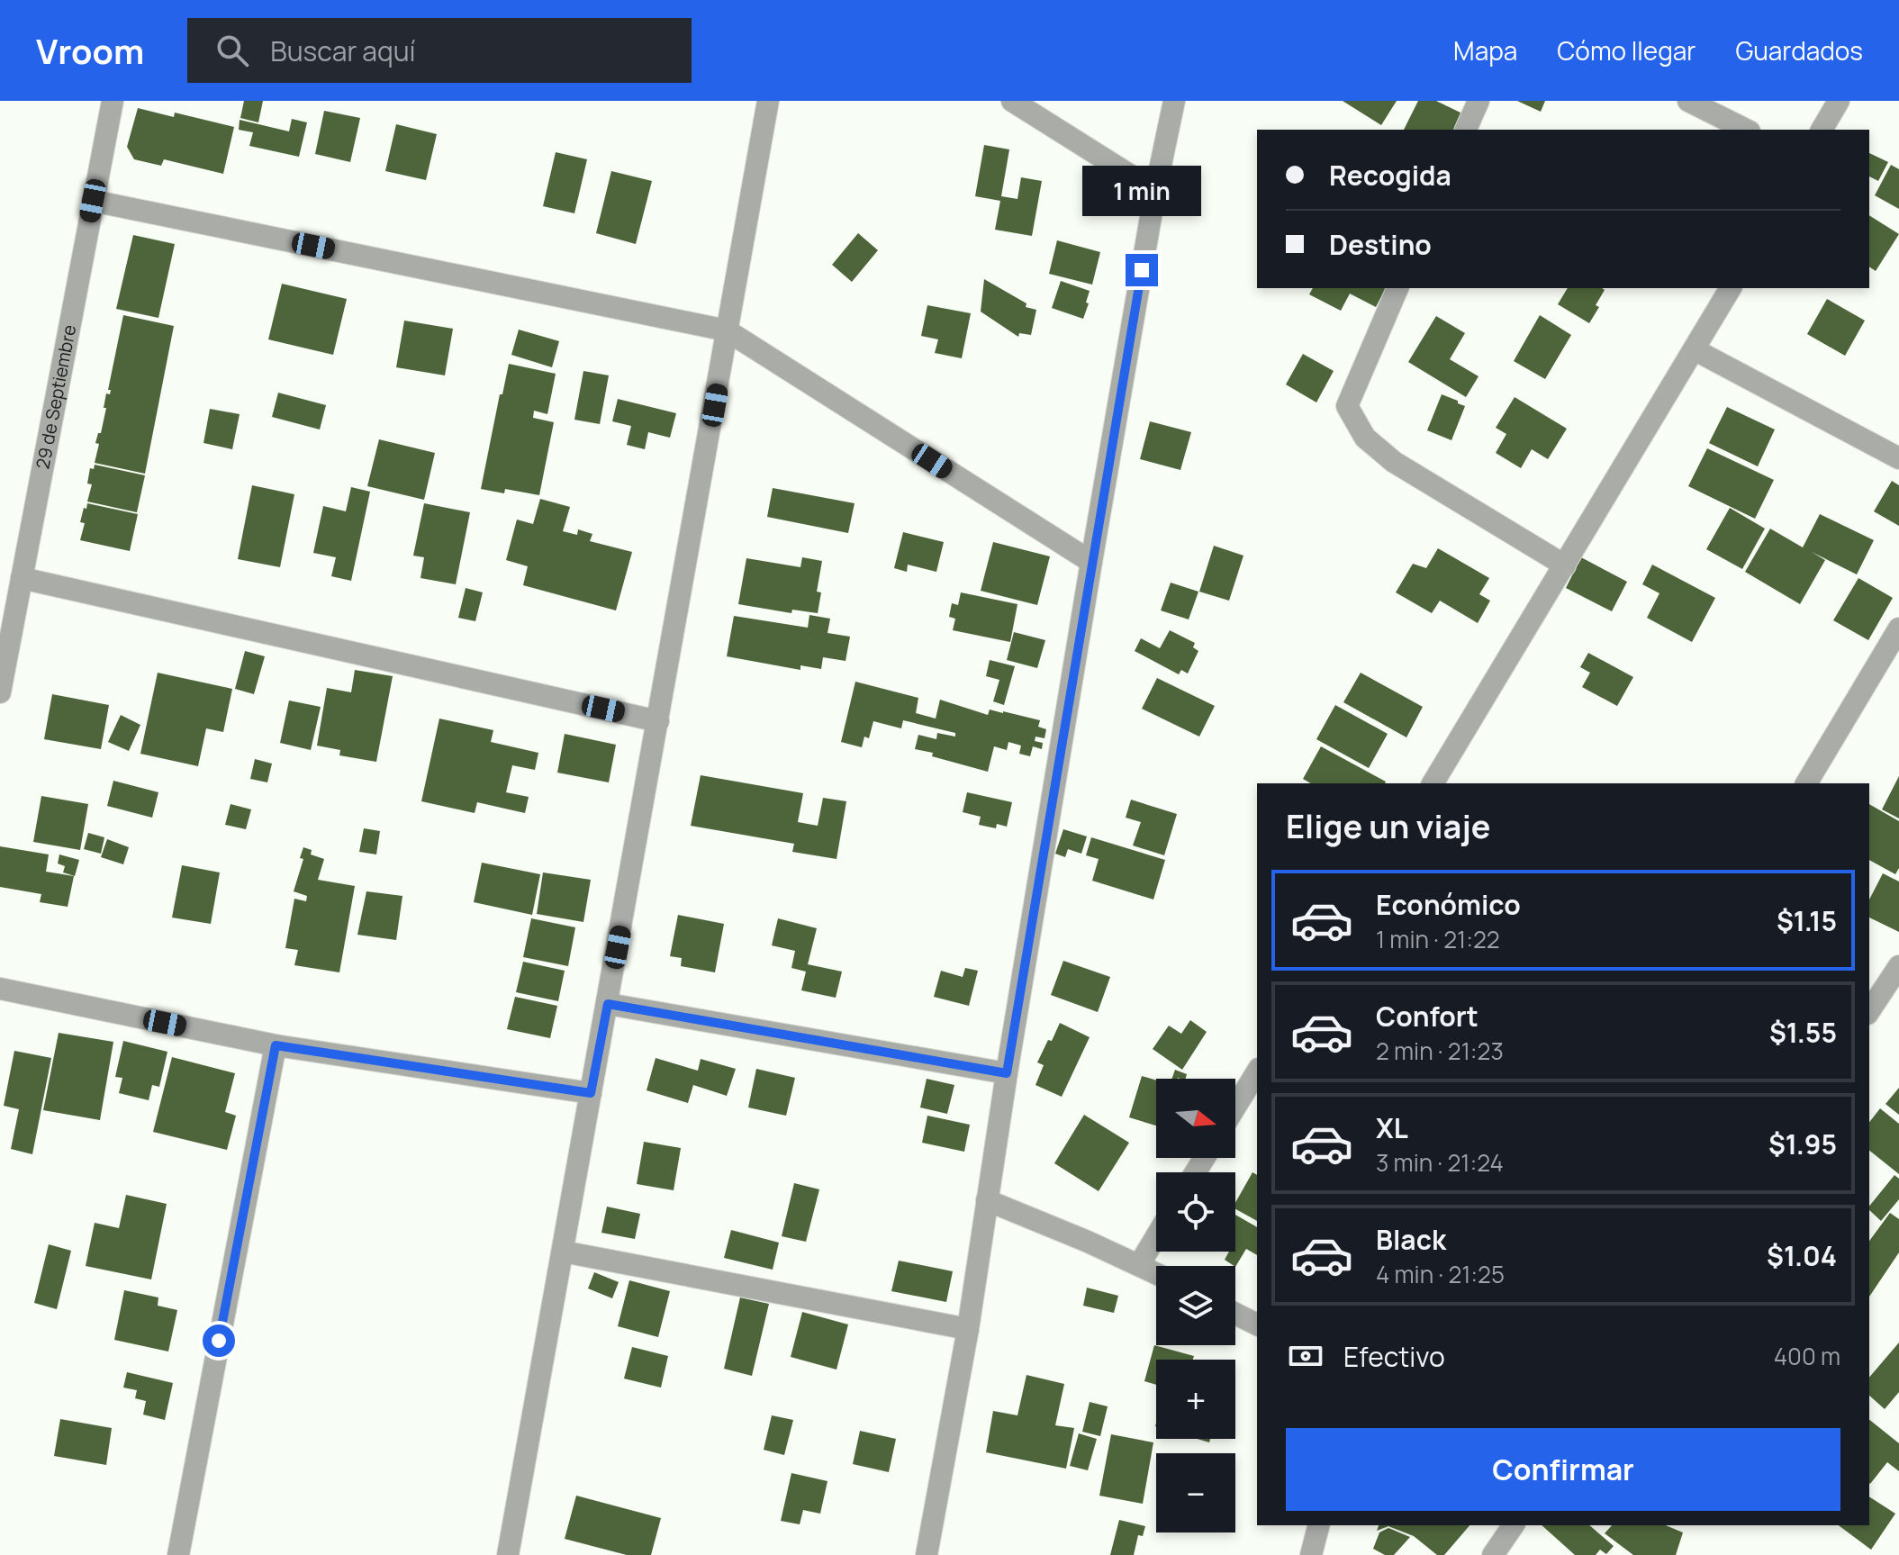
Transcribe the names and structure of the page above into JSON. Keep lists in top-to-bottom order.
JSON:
{
  "streets": {
    "street": ["29 de Septiembre"]
  },
  "north": "right",
  "page": {
    "header": "Vroom",
    "search": "Buscar aquí",
    "nav": ["Mapa", "Cómo llegar", "Guardados"],
    "banner": ["Recogida", "Destino"],
    "bubble": "1 min",
    "heading": "Elige un viaje",
    "list": [
      {
        "name": "Económico",
        "note": "1 min · 21:22",
        "value": "$1.15"
      },
      {
        "name": "Confort",
        "note": "2 min · 21:23",
        "value": "$1.55"
      },
      {
        "name": "XL",
        "note": "3 min · 21:24",
        "value": "$1.95"
      },
      {
        "name": "Black",
        "note": "4 min · 21:25",
        "value": "$1.04"
      }
    ],
    "map_buttons": ["+", "−"],
    "pay": ["Efectivo", "400 m"],
    "buttons": "Confirmar"
  }
}
